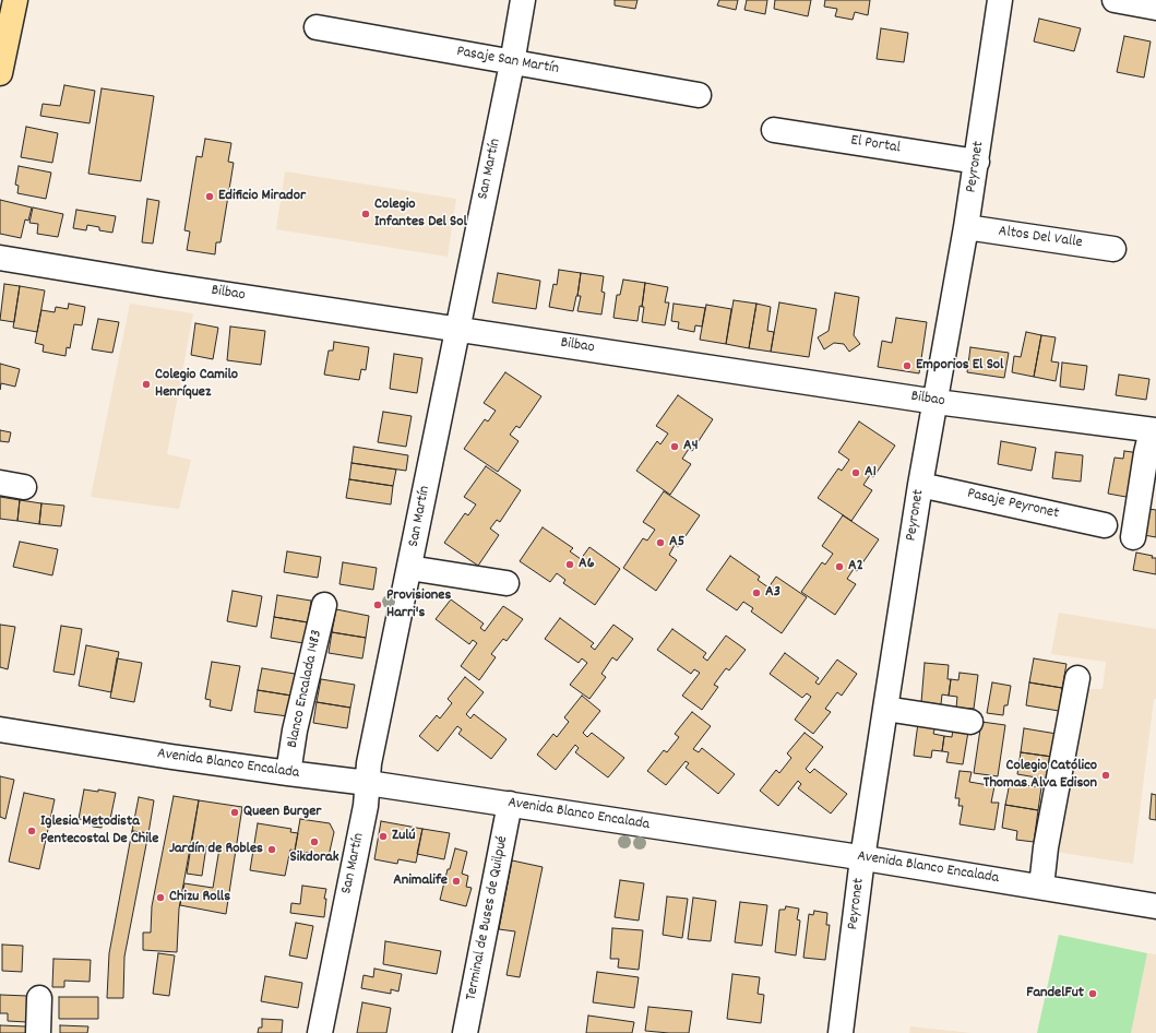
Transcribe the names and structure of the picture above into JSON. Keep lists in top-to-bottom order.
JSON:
{
  "streets": {
    "street": [
      "Pasaje San Martín",
      "El Portal",
      "Peyronet",
      "San Martín",
      "Altos Del Valle",
      "Bilbao",
      "Pasaje Peyronet",
      "Blanco Encalada 1483",
      "Avenida Blanco Encalada",
      "Terminal de Buses de Quilpué"
    ]
  },
  "crossings": [
    ["Pasaje San Martín", "San Martín"],
    ["El Portal", "Peyronet"],
    ["Peyronet", "Altos Del Valle"],
    ["Peyronet", "Bilbao"],
    ["Peyronet", "Pasaje Peyronet"],
    ["Peyronet", "Avenida Blanco Encalada"],
    ["San Martín", "Bilbao"],
    ["San Martín", "Avenida Blanco Encalada"],
    ["Blanco Encalada 1483", "Avenida Blanco Encalada"],
    ["Avenida Blanco Encalada", "Terminal de Buses de Quilpué"]
  ],
  "places": [
    "Edificio Mirador",
    "Colegio Infantes Del Sol",
    "Emporios El Sol",
    "Colegio Camilo Henríquez",
    "A4",
    "A1",
    "A5",
    "A6",
    "A2",
    "A3",
    "Provisiones Harri's",
    "Colegio Católico Thomas Alva Edison",
    "Queen Burger",
    "Iglesia Metodista Pentecostal De Chile",
    "Zulú",
    "Sikdorak",
    "Jardín de Robles",
    "Animalife",
    "Chizu Rolls",
    "FandelFut"
  ]
}
